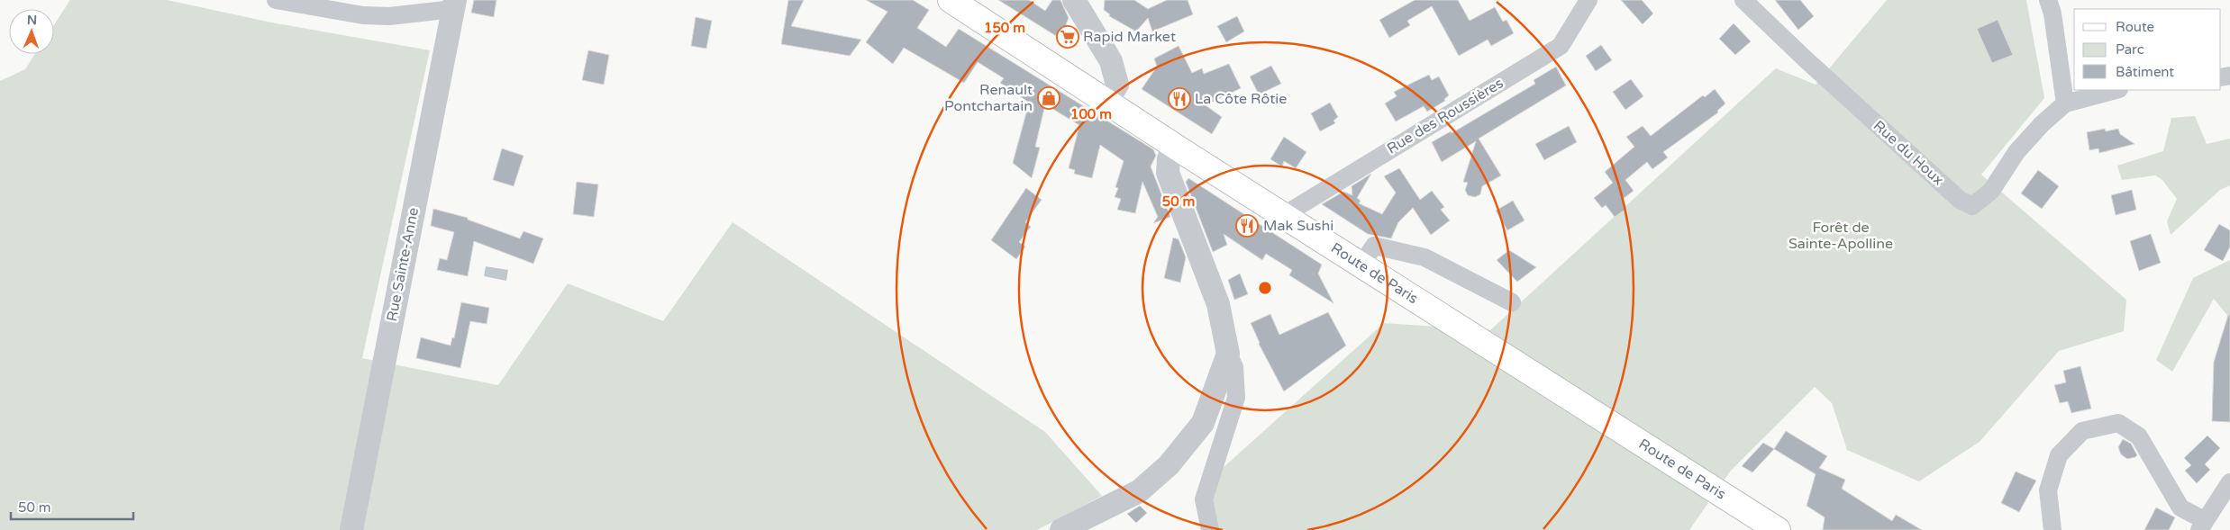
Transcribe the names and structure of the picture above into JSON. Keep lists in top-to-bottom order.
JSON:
{
  "streets": {
    "main road": ["Route de Paris"],
    "street": ["Rue des Roussières", "Rue du Houx", "Rue Sainte-Anne"]
  },
  "crossings": [
    ["Rue des Roussières", "Route de Paris"]
  ],
  "parks": ["Forêt de Sainte-Apolline"],
  "places": {
    "supermarket": ["Rapid Market"],
    "shop": ["Renault Pontchartain"],
    "restaurant": ["La Côte Rôtie", "Mak Sushi"]
  },
  "legend": ["Route", "Parc", "Bâtiment"],
  "scale_bar": "50 m",
  "north": "top",
  "rings": ["150 m", "100 m", "50 m"]
}
